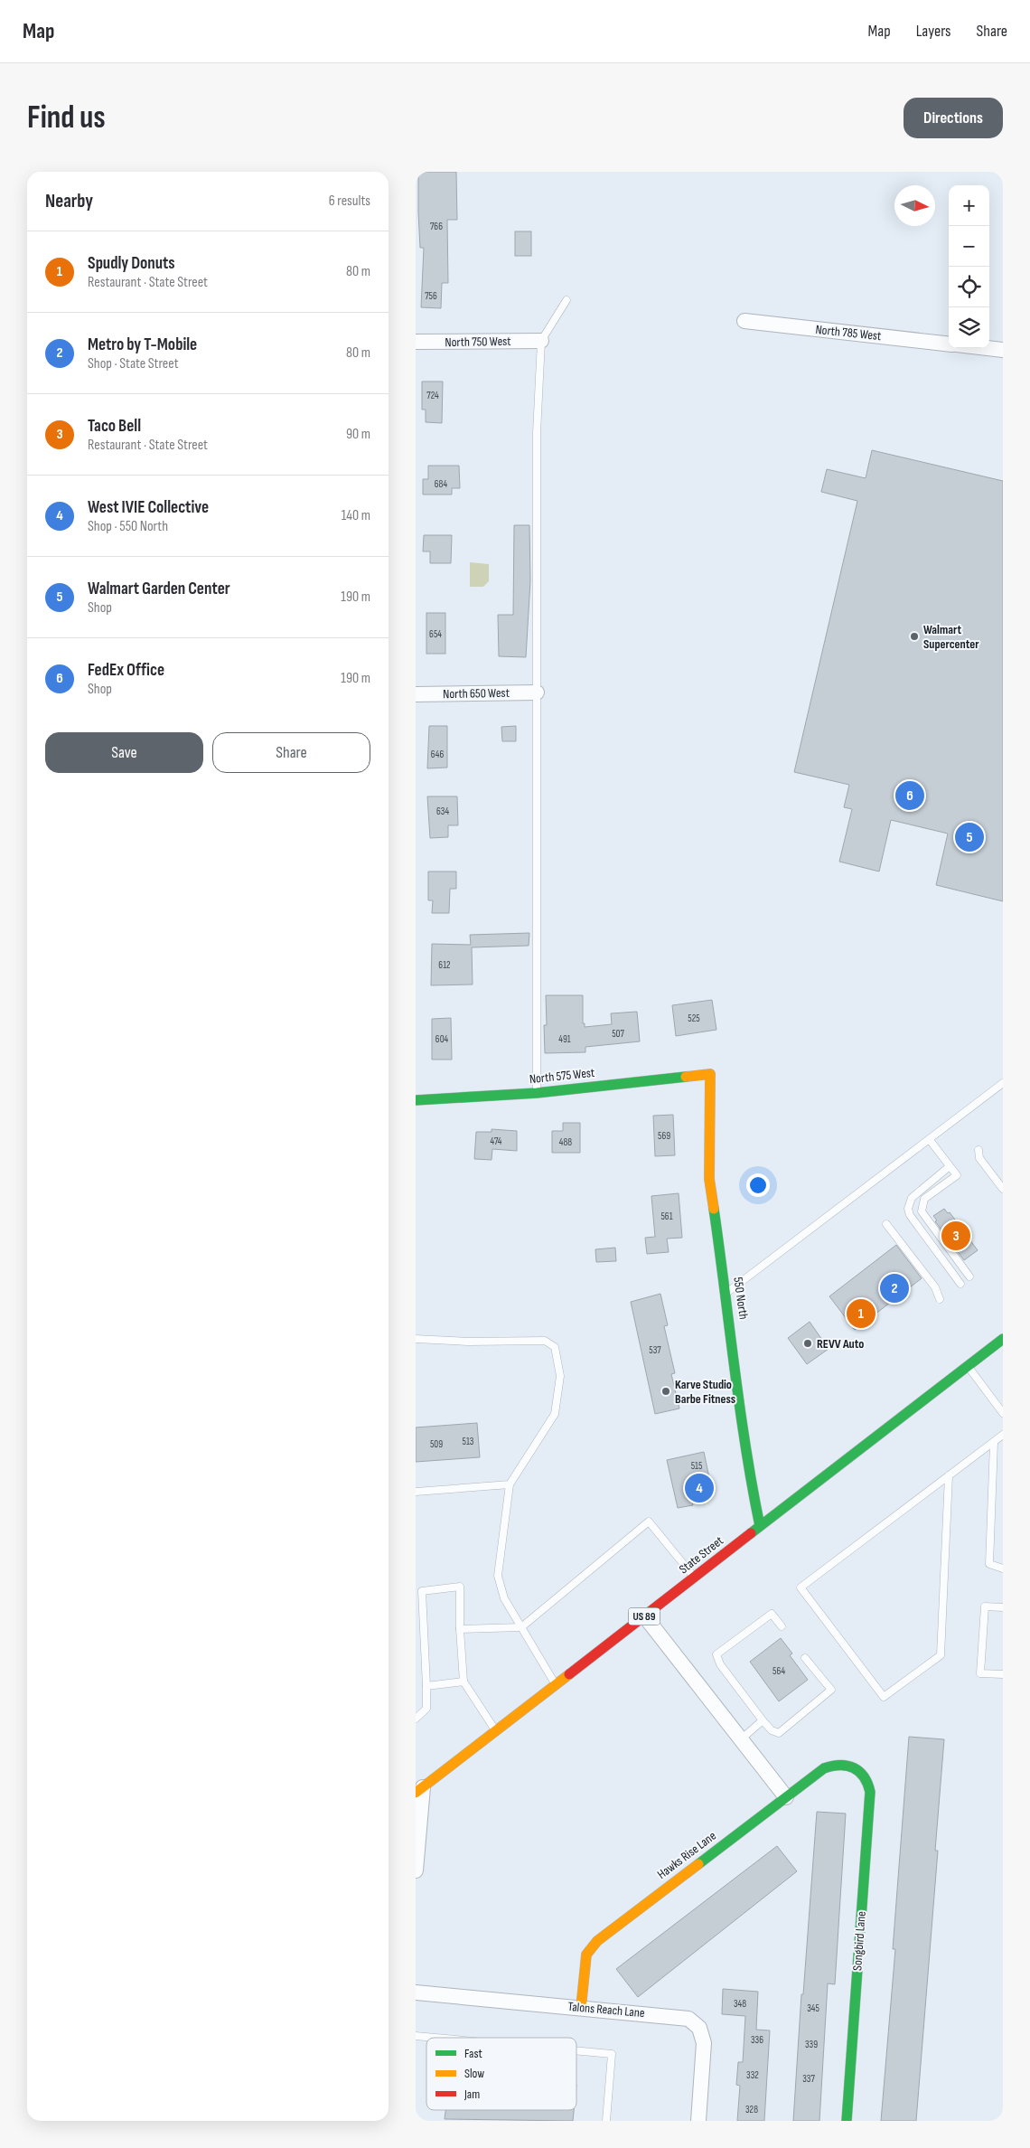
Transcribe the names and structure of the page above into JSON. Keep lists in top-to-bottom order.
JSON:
{
  "streets": {
    "street": [
      "North 785 West",
      "North 750 West",
      "North 650 West",
      "North 575 West",
      "550 North",
      "State Street",
      "US 89",
      "Hawks Rise Lane",
      "Songbird Lane",
      "Talons Reach Lane"
    ]
  },
  "crossings": [
    ["North 575 West", "550 North"],
    ["550 North", "State Street"],
    ["Hawks Rise Lane", "Songbird Lane"],
    ["Hawks Rise Lane", "Talons Reach Lane"]
  ],
  "places": ["Walmart Supercenter", "REVV Auto", "Karve Studio Barbe Fitness"],
  "house_numbers": [
    "766",
    "756",
    "724",
    "684",
    "654",
    "646",
    "634",
    "612",
    "525",
    "507",
    "604",
    "491",
    "569",
    "474",
    "488",
    "561",
    "537",
    "513",
    "509",
    "515",
    "564",
    "348",
    "345",
    "336",
    "339",
    "332",
    "337",
    "328"
  ],
  "legend": ["Fast", "Slow", "Jam"],
  "north": "right",
  "page": {
    "header": "Map",
    "nav": ["Map", "Layers", "Share"],
    "buttons": [
      "Directions",
      ["Save", "Share"]
    ],
    "title": "Find us",
    "heading": ["Nearby", "6 results"],
    "map_buttons": ["+", "−"],
    "list": [
      {
        "mark": "1",
        "name": "Spudly Donuts",
        "note": "Restaurant · State Street",
        "value": "80 m"
      },
      {
        "mark": "2",
        "name": "Metro by T-Mobile",
        "note": "Shop · State Street",
        "value": "80 m"
      },
      {
        "mark": "3",
        "name": "Taco Bell",
        "note": "Restaurant · State Street",
        "value": "90 m"
      },
      {
        "mark": "4",
        "name": "West IVIE Collective",
        "note": "Shop · 550 North",
        "value": "140 m"
      },
      {
        "mark": "5",
        "name": "Walmart Garden Center",
        "note": "Shop",
        "value": "190 m"
      },
      {
        "mark": "6",
        "name": "FedEx Office",
        "note": "Shop",
        "value": "190 m"
      }
    ],
    "pins": [
      "6",
      "5",
      "3",
      "2",
      "1",
      "4"
    ]
  }
}
